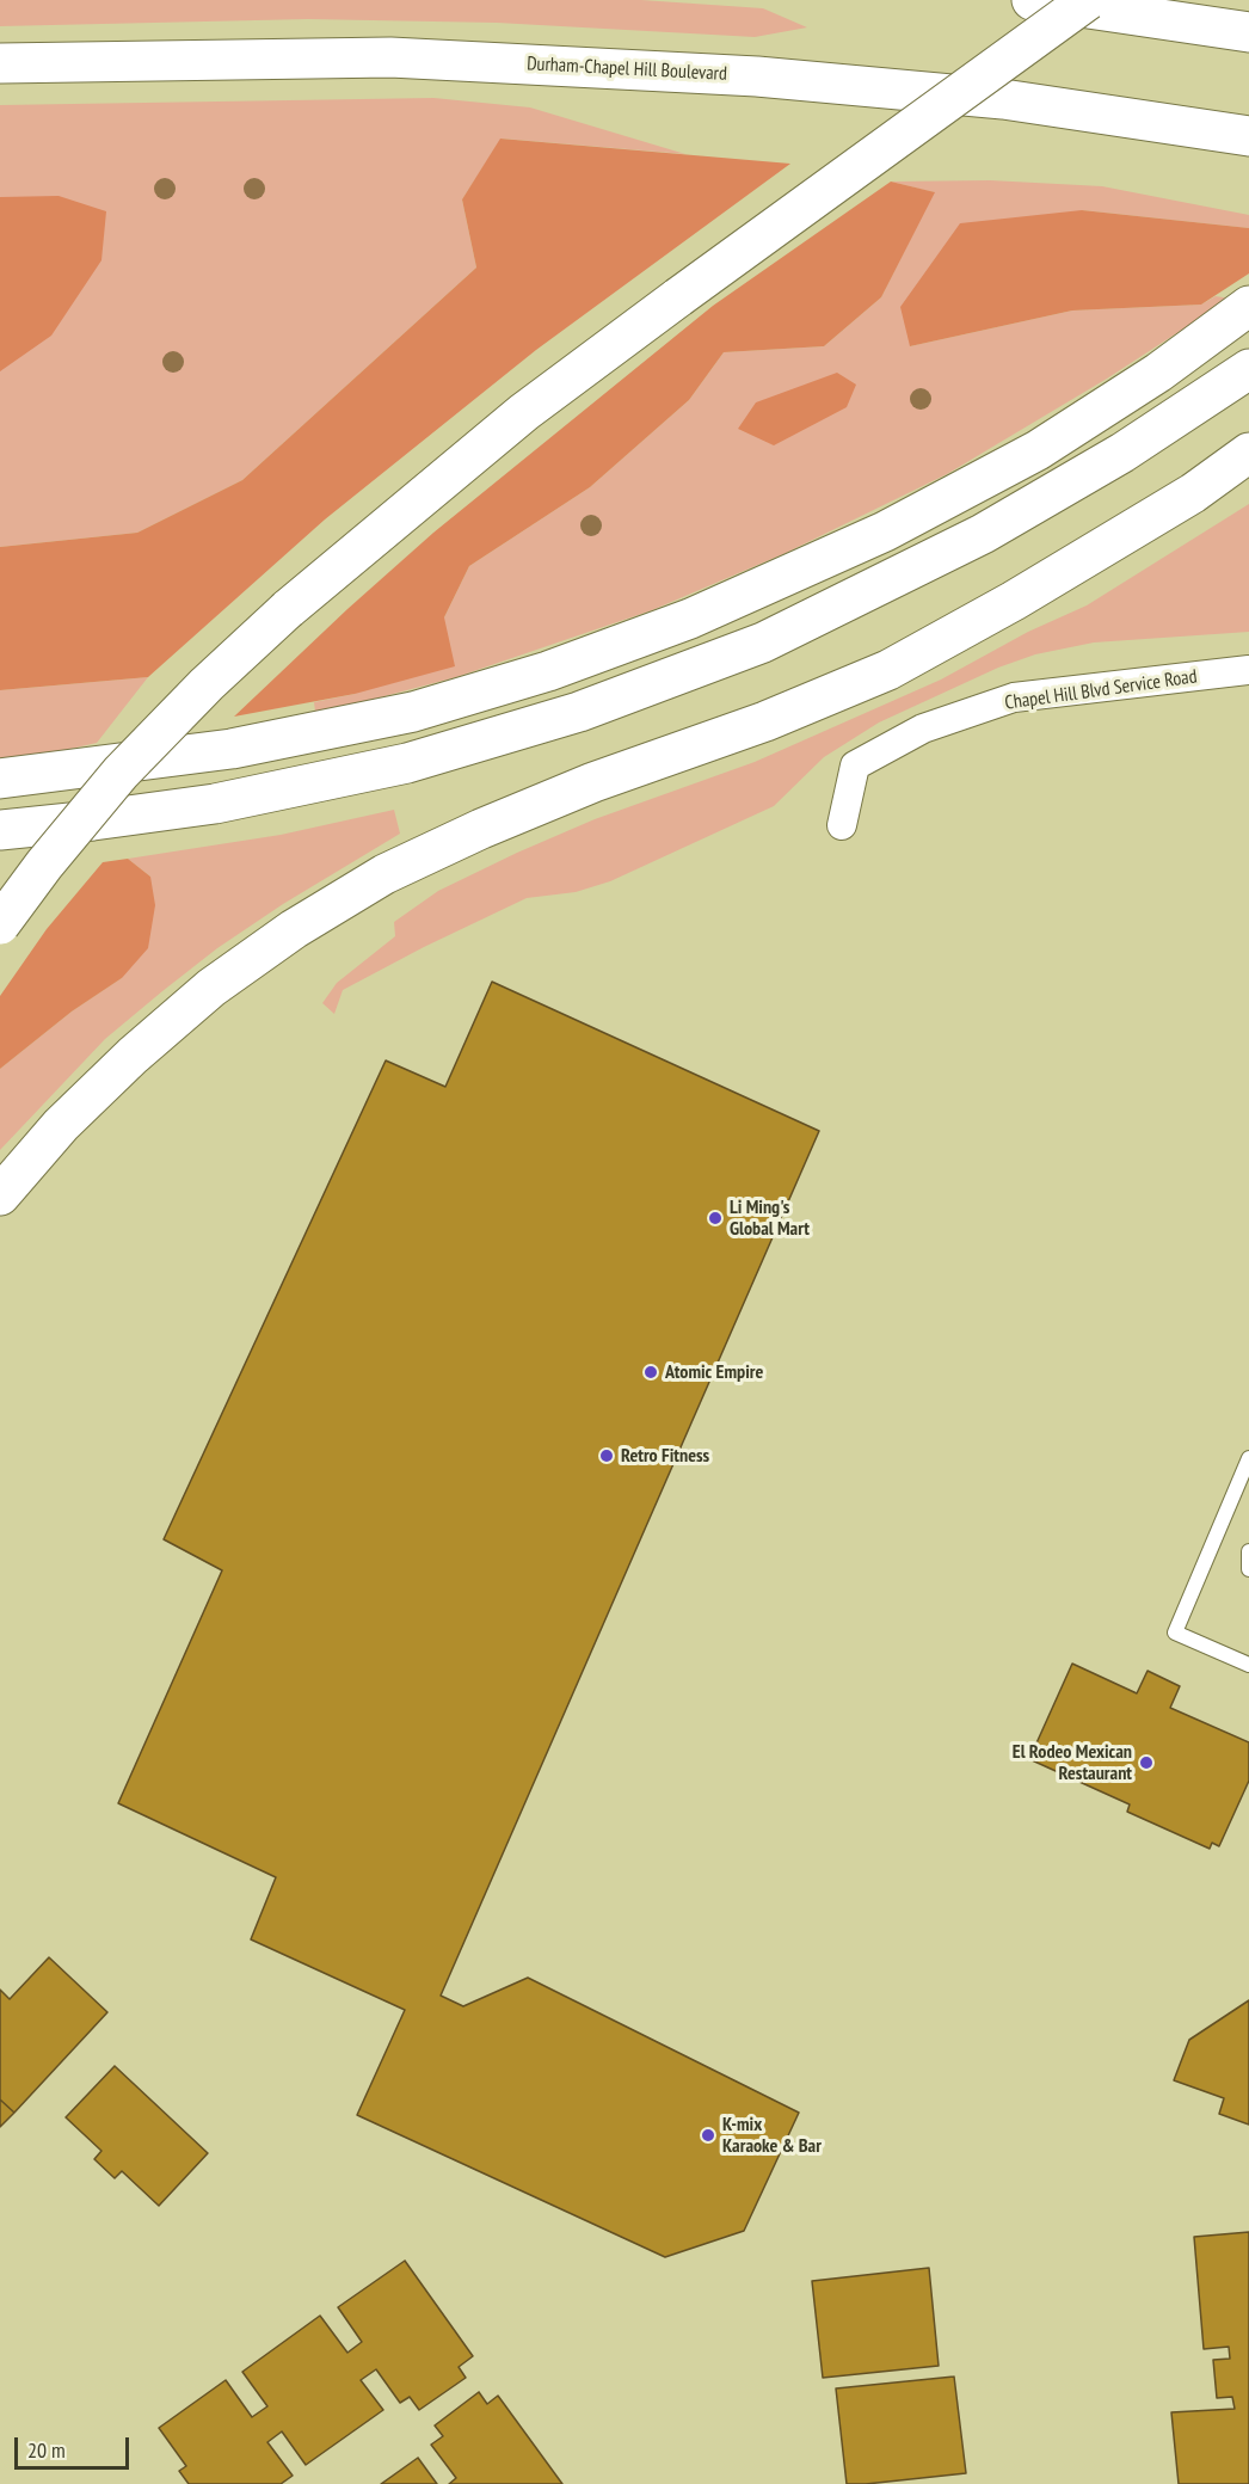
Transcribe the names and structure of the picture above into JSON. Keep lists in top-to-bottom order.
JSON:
{
  "streets": {
    "main road": ["Durham-Chapel Hill Boulevard"],
    "street": ["Chapel Hill Blvd Service Road"]
  },
  "places": [
    "Li Ming's Global Mart",
    "Atomic Empire",
    "Retro Fitness",
    "El Rodeo Mexican Restaurant",
    "K-mix Karaoke & Bar"
  ],
  "scale_bar": "20 m"
}
